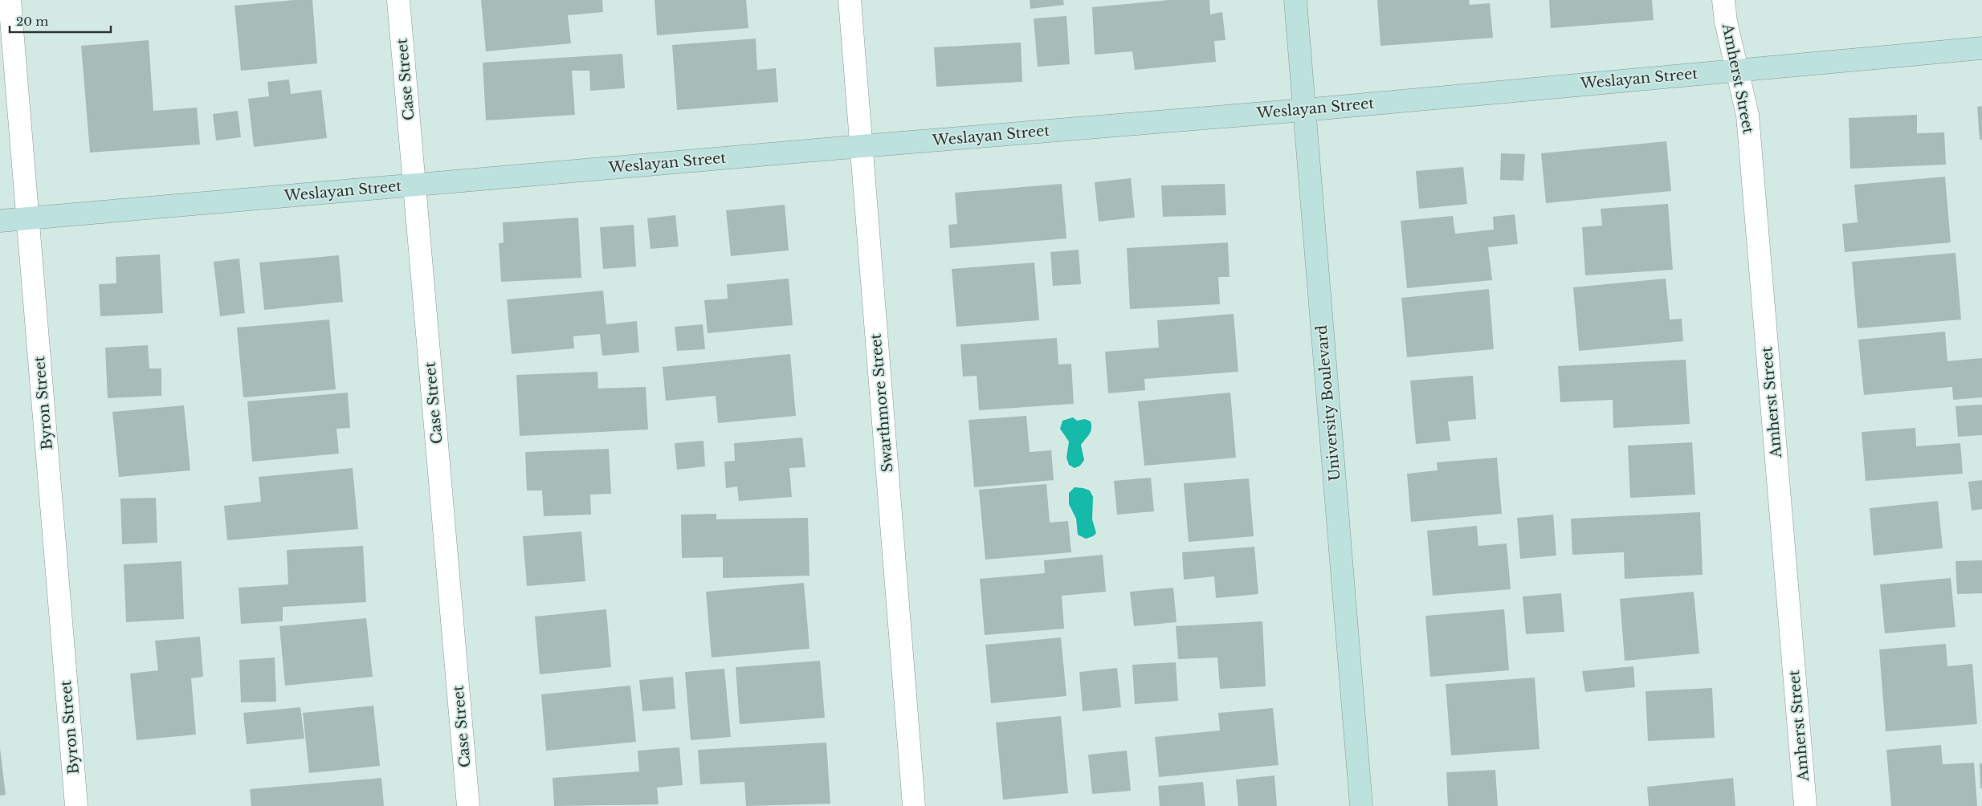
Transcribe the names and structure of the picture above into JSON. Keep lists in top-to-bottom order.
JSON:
{
  "streets": {
    "main road": ["Weslayan Street", "University Boulevard"],
    "street": [
      "Amherst Street",
      "Case Street",
      "Byron Street",
      "Swarthmore Street"
    ]
  },
  "crossings": [
    ["Weslayan Street", "Amherst Street"],
    ["Weslayan Street", "Case Street"],
    ["Weslayan Street", "Byron Street"],
    ["Weslayan Street", "Swarthmore Street"],
    ["Weslayan Street", "University Boulevard"]
  ],
  "scale_bar": "20 m"
}
